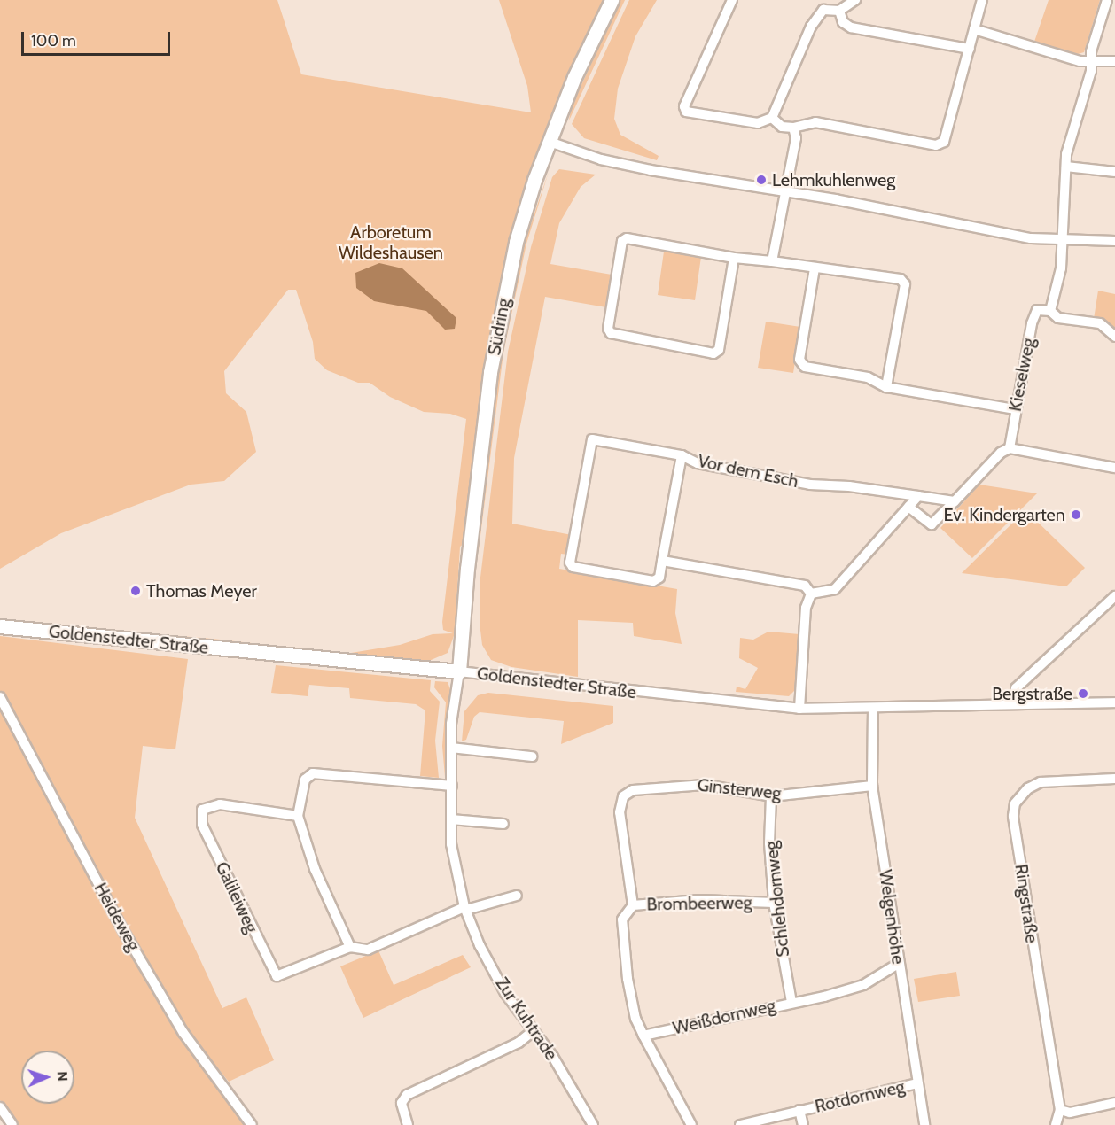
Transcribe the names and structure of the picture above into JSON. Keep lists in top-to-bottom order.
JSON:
{
  "streets": {
    "main road": ["Südring", "Goldenstedter Straße"],
    "street": [
      "Kieselweg",
      "Vor dem Esch",
      "Ginsterweg",
      "Galileiweg",
      "Schlehdornweg",
      "Brombeerweg",
      "Ringstraße",
      "Heideweg",
      "Welgenhöhe",
      "Weißdornweg",
      "Zur Kuhtrade",
      "Rotdornweg"
    ]
  },
  "crossings": [
    ["Südring", "Goldenstedter Straße"],
    ["Südring", "Zur Kuhtrade"],
    ["Goldenstedter Straße", "Welgenhöhe"],
    ["Goldenstedter Straße", "Zur Kuhtrade"],
    ["Ginsterweg", "Schlehdornweg"],
    ["Ginsterweg", "Brombeerweg"],
    ["Ginsterweg", "Welgenhöhe"],
    ["Schlehdornweg", "Brombeerweg"],
    ["Schlehdornweg", "Weißdornweg"],
    ["Brombeerweg", "Weißdornweg"],
    ["Welgenhöhe", "Weißdornweg"],
    ["Welgenhöhe", "Rotdornweg"]
  ],
  "parks": ["Arboretum Wildeshausen"],
  "places": [
    "Lehmkuhlenweg",
    "Ev. Kindergarten",
    "Thomas Meyer",
    "Bergstraße"
  ],
  "scale_bar": "100 m",
  "north": "right"
}
